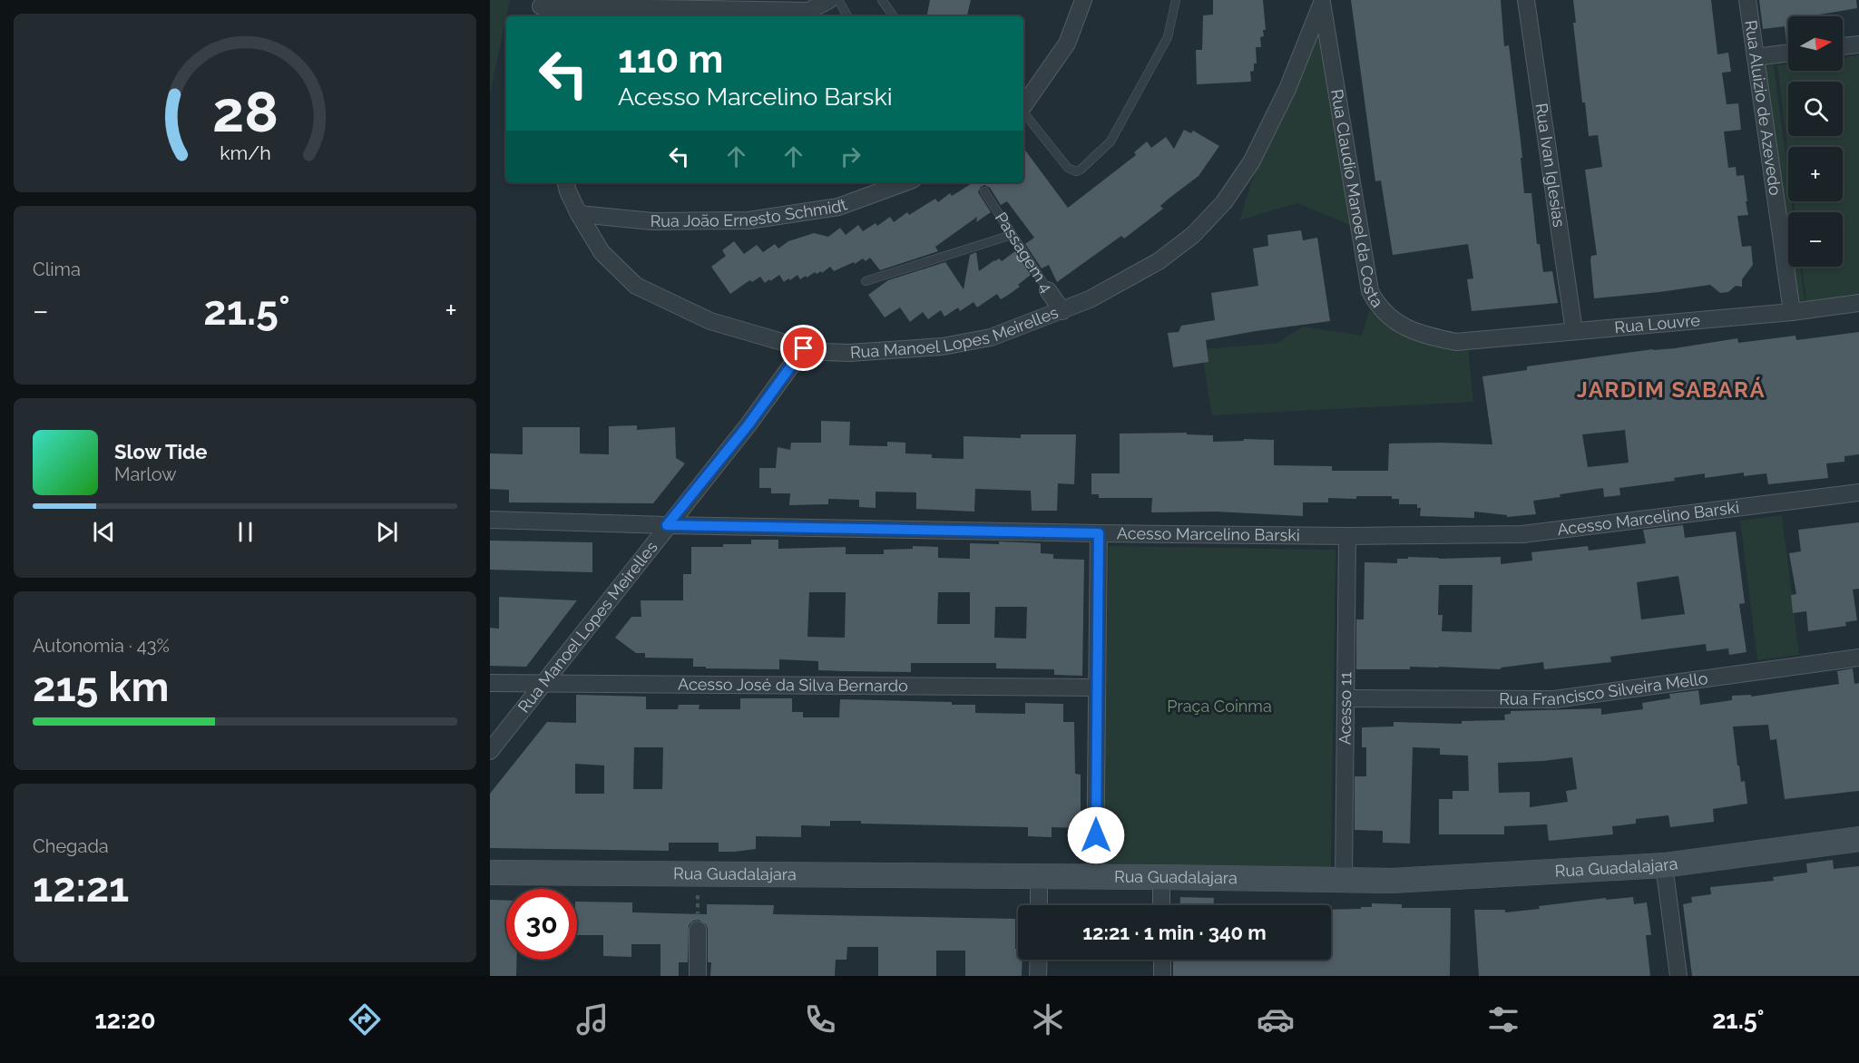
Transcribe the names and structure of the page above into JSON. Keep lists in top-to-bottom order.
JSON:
{
  "streets": {
    "main road": ["Rua Guadalajara"],
    "street": [
      "Rua Aluizio de Azevedo",
      "Rua Ivan Iglesias",
      "Rua Claudio Manoel da Costa",
      "Rua João Ernesto Schmidt",
      "Passagem 4",
      "Rua Louvre",
      "Rua Manoel Lopes Meirelles",
      "Acesso Marcelino Barski",
      "Acesso José da Silva Bernardo",
      "Rua Francisco Silveira Mello",
      "Acesso 11"
    ]
  },
  "crossings": [
    ["Rua Aluizio de Azevedo", "Rua Louvre"],
    ["Rua Ivan Iglesias", "Rua Louvre"],
    ["Rua Claudio Manoel da Costa", "Rua Louvre"],
    ["Rua Claudio Manoel da Costa", "Rua Manoel Lopes Meirelles"],
    ["Passagem 4", "Rua Manoel Lopes Meirelles"],
    ["Rua Manoel Lopes Meirelles", "Acesso Marcelino Barski"],
    ["Rua Manoel Lopes Meirelles", "Acesso José da Silva Bernardo"],
    ["Acesso Marcelino Barski", "Acesso 11"],
    ["Rua Francisco Silveira Mello", "Acesso 11"],
    ["Acesso 11", "Rua Guadalajara"]
  ],
  "districts": ["JARDIM SABARÁ"],
  "parks": ["Praça Coinma"],
  "north": "right",
  "page": {
    "map_buttons": ["+", "−"],
    "turn": ["110 m", "Acesso Marcelino Barski"],
    "tile": [
      "Clima",
      ["Autonomia · 43%", "215 km"],
      ["Chegada", "12:21"]
    ],
    "heat": ["−", "21.5°", "+"],
    "song": ["Slow Tide", "Marlow"],
    "limit": "30",
    "trip": "12:21 · 1 min · 340 m",
    "tabs": ["12:20", "21.5°"],
    "gauge": ["28", "km/h"]
  }
}
